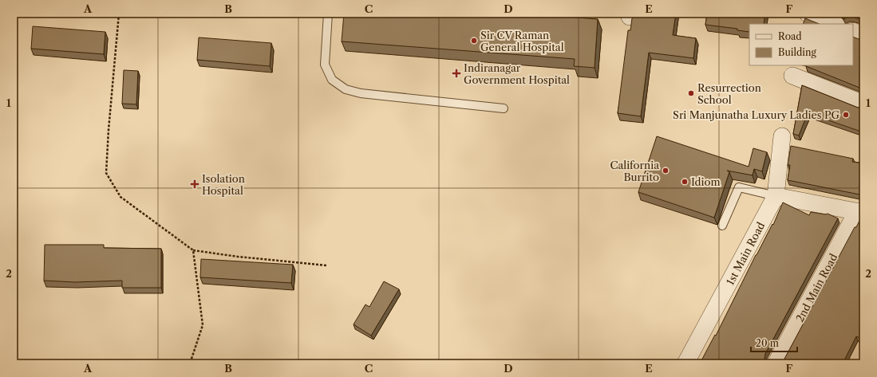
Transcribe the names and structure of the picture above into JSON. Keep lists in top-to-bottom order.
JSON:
{
  "streets": {
    "street": ["1st Main Road", "2nd Main Road"]
  },
  "places": {
    "other": [
      "Sir CV Raman General Hospital",
      "Resurrection School",
      "Sri Manjunatha Luxury Ladies PG",
      "California Burrito",
      "Idiom"
    ],
    "health": ["Indiranagar Government Hospital", "Isolation Hospital"]
  },
  "legend": ["Road", "Building"],
  "scale_bar": "20 m",
  "grid": {
    "columns": [
      "A",
      "B",
      "C",
      "D",
      "E",
      "F"
    ],
    "rows": ["1", "2"]
  }
}
